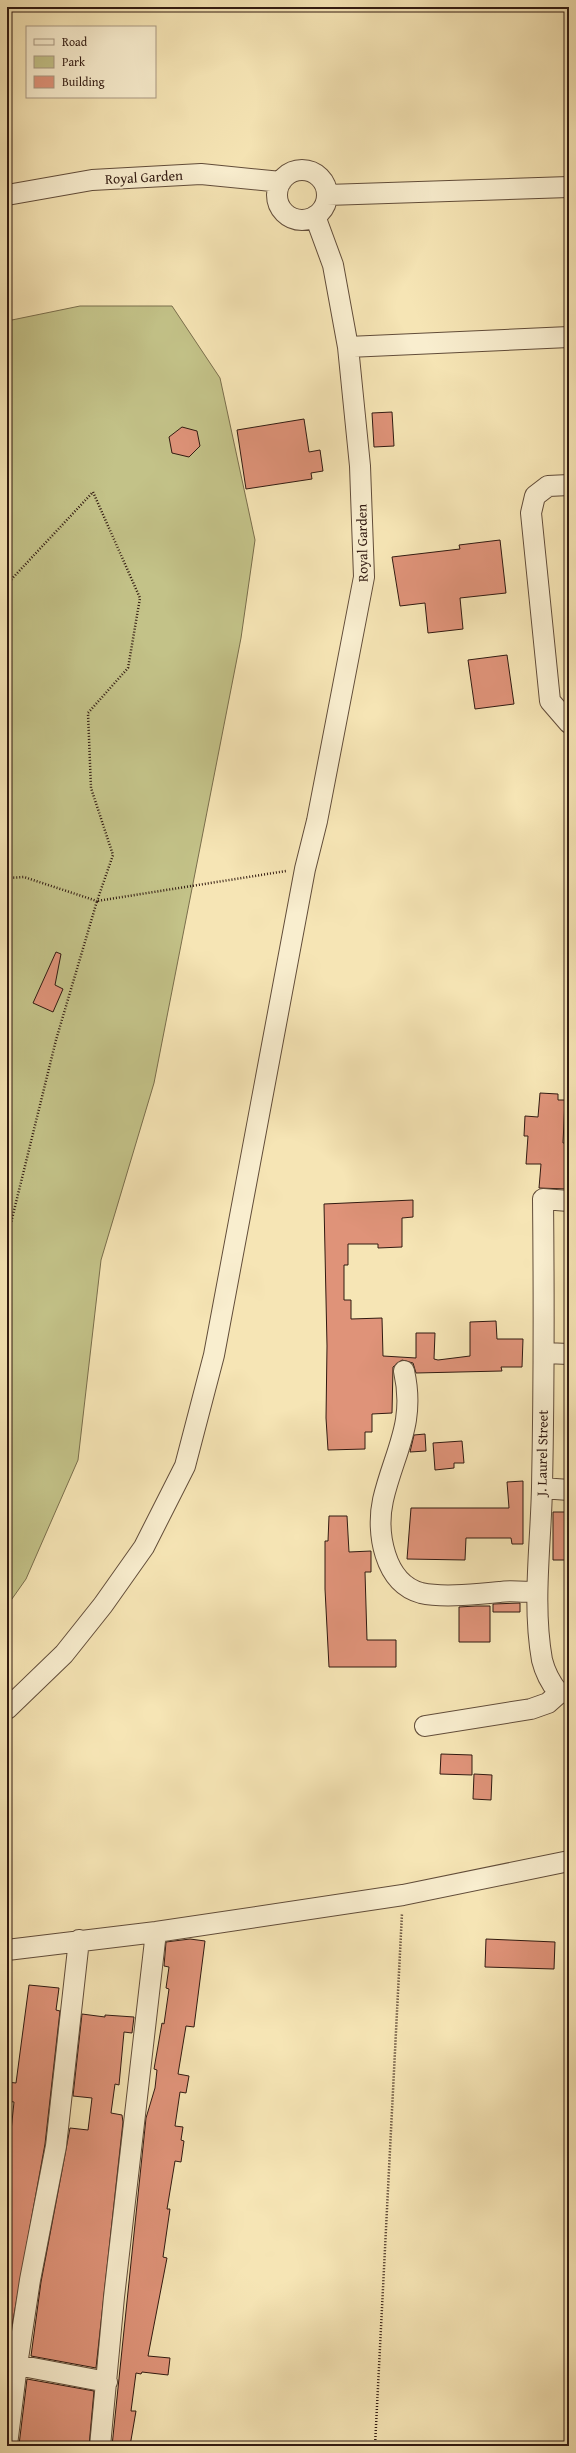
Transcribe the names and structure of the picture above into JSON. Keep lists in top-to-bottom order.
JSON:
{
  "streets": {
    "street": ["Royal Garden", "J. Laurel Street"]
  },
  "legend": ["Road", "Park", "Building"]
}
